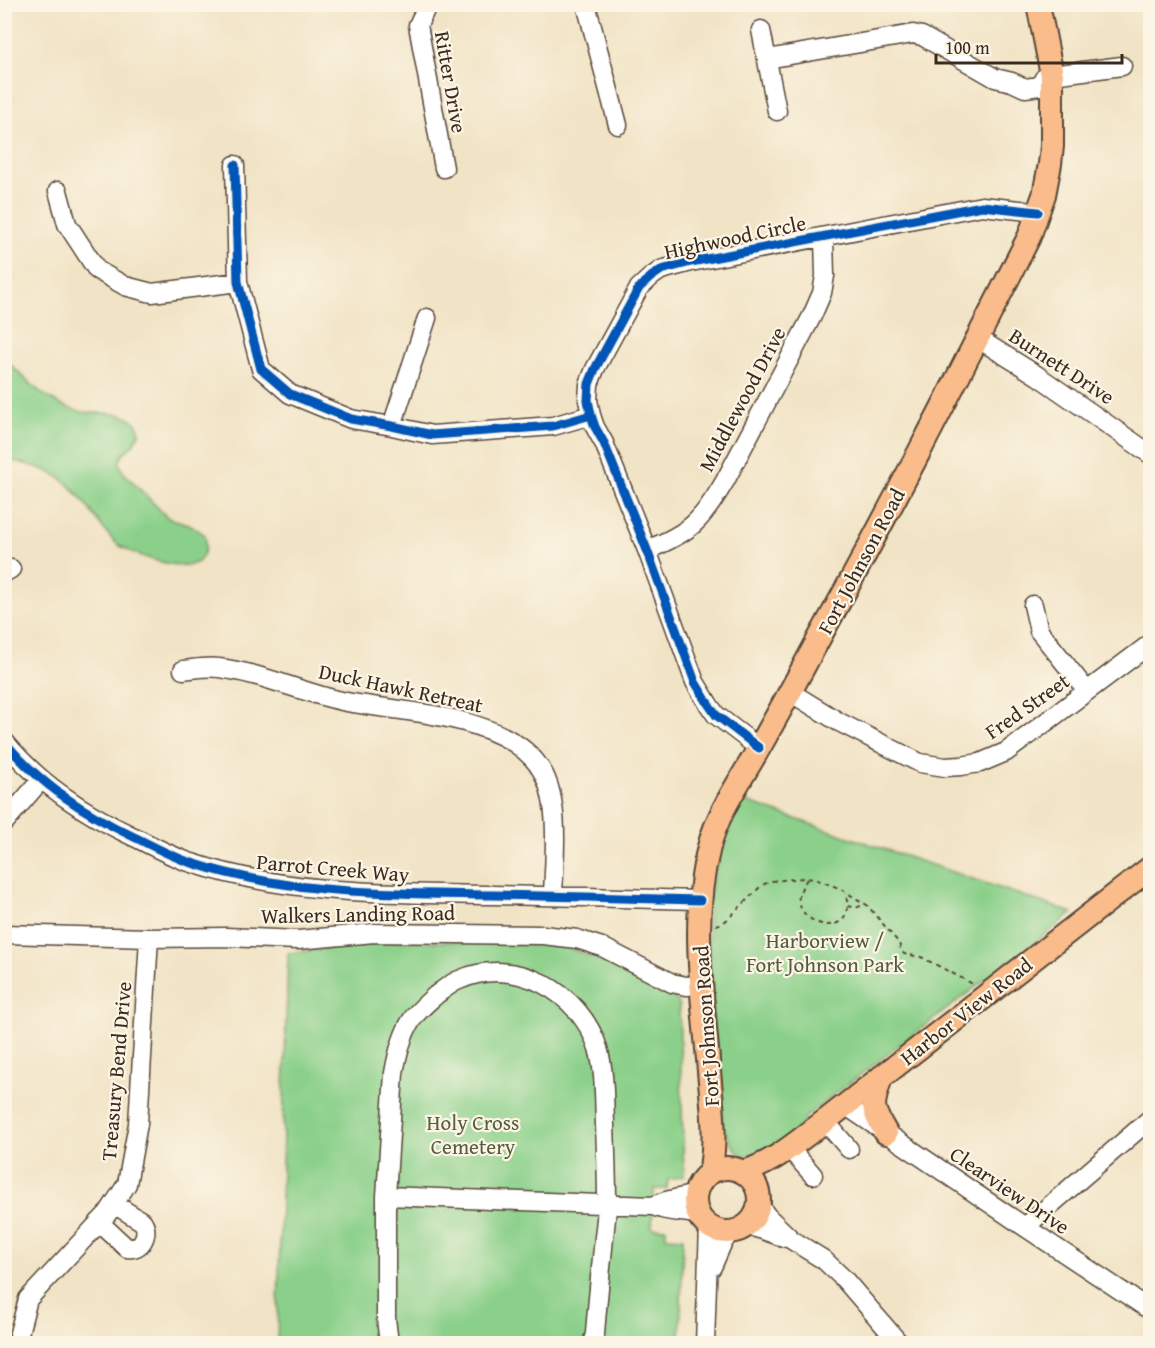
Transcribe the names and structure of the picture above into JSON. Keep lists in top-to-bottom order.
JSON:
{
  "streets": {
    "main road": ["Fort Johnson Road", "Harbor View Road"],
    "street": [
      "Ritter Drive",
      "Highwood Circle",
      "Burnett Drive",
      "Middlewood Drive",
      "Duck Hawk Retreat",
      "Fred Street",
      "Parrot Creek Way",
      "Walkers Landing Road",
      "Treasury Bend Drive",
      "Clearview Drive"
    ]
  },
  "crossings": [
    ["Highwood Circle", "Middlewood Drive"],
    ["Highwood Circle", "Fort Johnson Road"],
    ["Burnett Drive", "Fort Johnson Road"],
    ["Fort Johnson Road", "Fred Street"],
    ["Fort Johnson Road", "Parrot Creek Way"],
    ["Fort Johnson Road", "Walkers Landing Road"],
    ["Fort Johnson Road", "Harbor View Road"],
    ["Duck Hawk Retreat", "Parrot Creek Way"],
    ["Walkers Landing Road", "Treasury Bend Drive"],
    ["Harbor View Road", "Clearview Drive"]
  ],
  "parks": ["Harborview / Fort Johnson Park", "Holy Cross Cemetery"],
  "scale_bar": "100 m"
}
